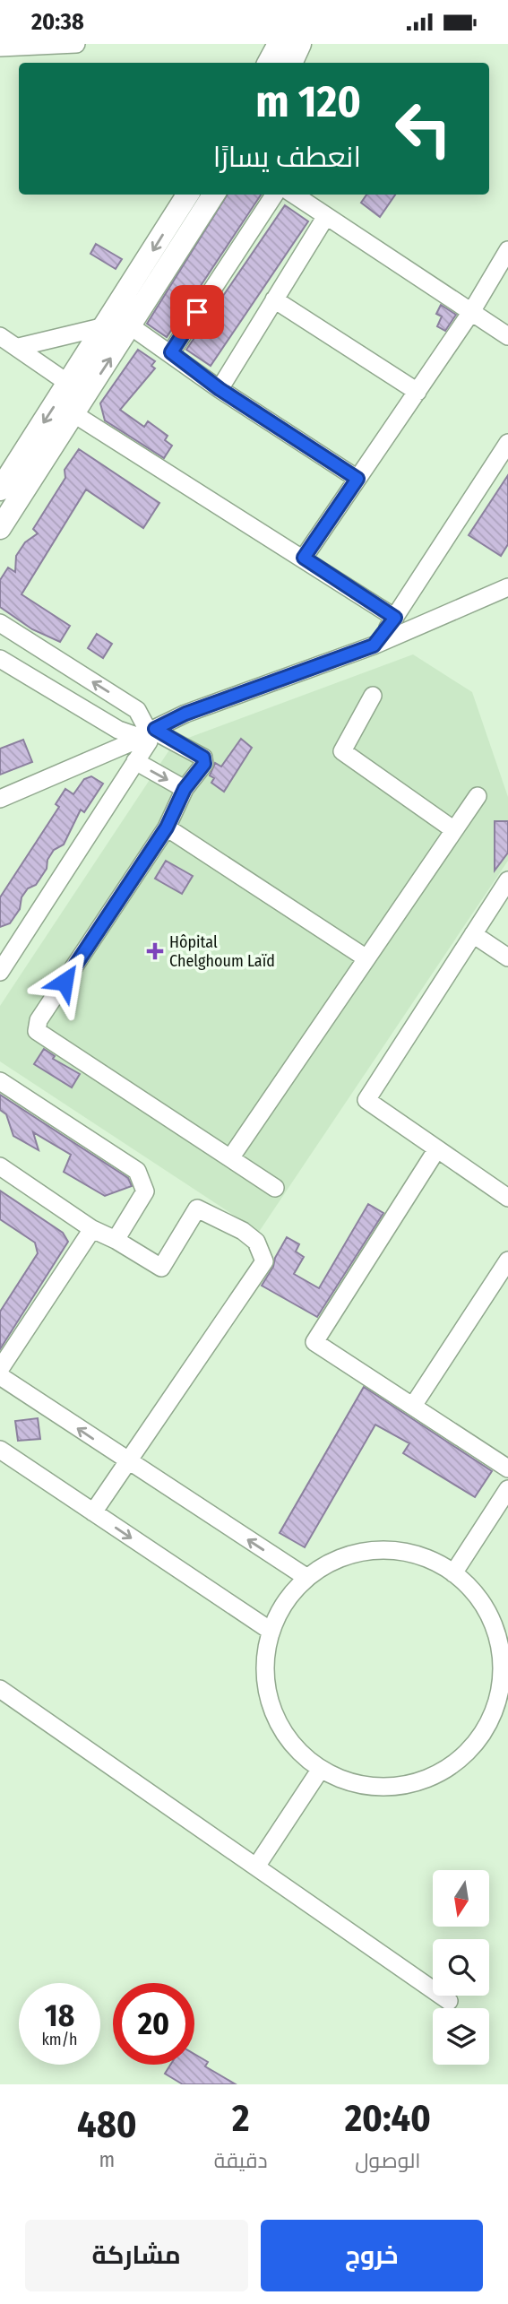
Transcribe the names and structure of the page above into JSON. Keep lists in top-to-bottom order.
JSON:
{
  "places": {
    "health": ["Hôpital Chelghoum Laïd"]
  },
  "north": "bottom",
  "page": {
    "status": "20:38",
    "turn": ["120 m", "انعطف يسارًا"],
    "speed": "18 km/h",
    "limit": "20",
    "eta": [
      "20:40",
      "الوصول",
      "2",
      "دقيقة",
      "480",
      "m"
    ],
    "buttons": ["خروج", "مشاركة"]
  }
}
